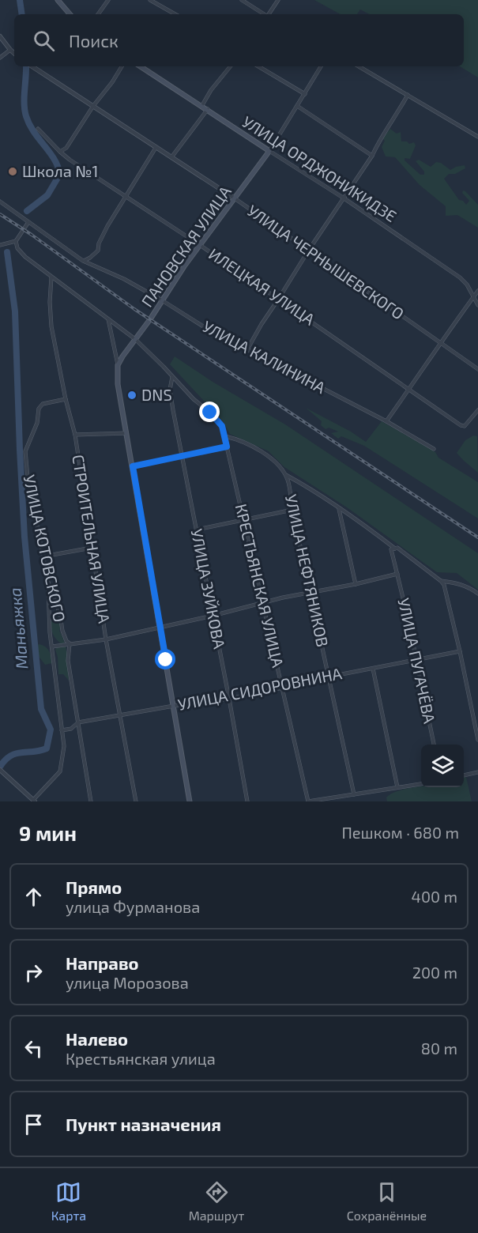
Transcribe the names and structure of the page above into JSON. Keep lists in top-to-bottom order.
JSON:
{
  "streets": {
    "main road": ["УЛИЦА ОРДЖОНИКИДЗЕ", "ПАНОВСКАЯ УЛИЦА"],
    "street": [
      "УЛИЦА ЧЕРНЫШЕВСКОГО",
      "ИЛЕЦКАЯ УЛИЦА",
      "УЛИЦА КАЛИНИНА",
      "СТРОИТЕЛЬНАЯ УЛИЦА",
      "УЛИЦА КОТОВСКОГО",
      "УЛИЦА НЕФТЯНИКОВ",
      "КРЕСТЬЯНСКАЯ УЛИЦА",
      "УЛИЦА ЗУЙКОВА",
      "УЛИЦА ПУГАЧЁВА",
      "УЛИЦА СИДОРОВНИНА"
    ]
  },
  "crossings": [
    ["УЛИЦА ОРДЖОНИКИДЗЕ", "ПАНОВСКАЯ УЛИЦА"],
    ["ПАНОВСКАЯ УЛИЦА", "УЛИЦА ЧЕРНЫШЕВСКОГО"],
    ["ПАНОВСКАЯ УЛИЦА", "ИЛЕЦКАЯ УЛИЦА"],
    ["ПАНОВСКАЯ УЛИЦА", "УЛИЦА КАЛИНИНА"],
    ["СТРОИТЕЛЬНАЯ УЛИЦА", "УЛИЦА КОТОВСКОГО"],
    ["СТРОИТЕЛЬНАЯ УЛИЦА", "УЛИЦА СИДОРОВНИНА"],
    ["УЛИЦА КОТОВСКОГО", "УЛИЦА СИДОРОВНИНА"],
    ["УЛИЦА НЕФТЯНИКОВ", "КРЕСТЬЯНСКАЯ УЛИЦА"],
    ["УЛИЦА НЕФТЯНИКОВ", "УЛИЦА СИДОРОВНИНА"],
    ["КРЕСТЬЯНСКАЯ УЛИЦА", "УЛИЦА ЗУЙКОВА"],
    ["КРЕСТЬЯНСКАЯ УЛИЦА", "УЛИЦА СИДОРОВНИНА"],
    ["УЛИЦА ЗУЙКОВА", "УЛИЦА СИДОРОВНИНА"],
    ["УЛИЦА ПУГАЧЁВА", "УЛИЦА СИДОРОВНИНА"]
  ],
  "water": ["Маньяжка"],
  "places": ["Школа №1", "DNS"],
  "page": {
    "search": "Поиск",
    "heading": ["9 мин", "Пешком · 680 m"],
    "list": [
      ["Прямо", "улица Фурманова", "400 m"],
      ["Направо", "улица Морозова", "200 m"],
      ["Налево", "Крестьянская улица", "80 m"],
      "Пункт назначения"
    ],
    "nav": ["Карта", "Маршрут", "Сохранённые"]
  }
}
